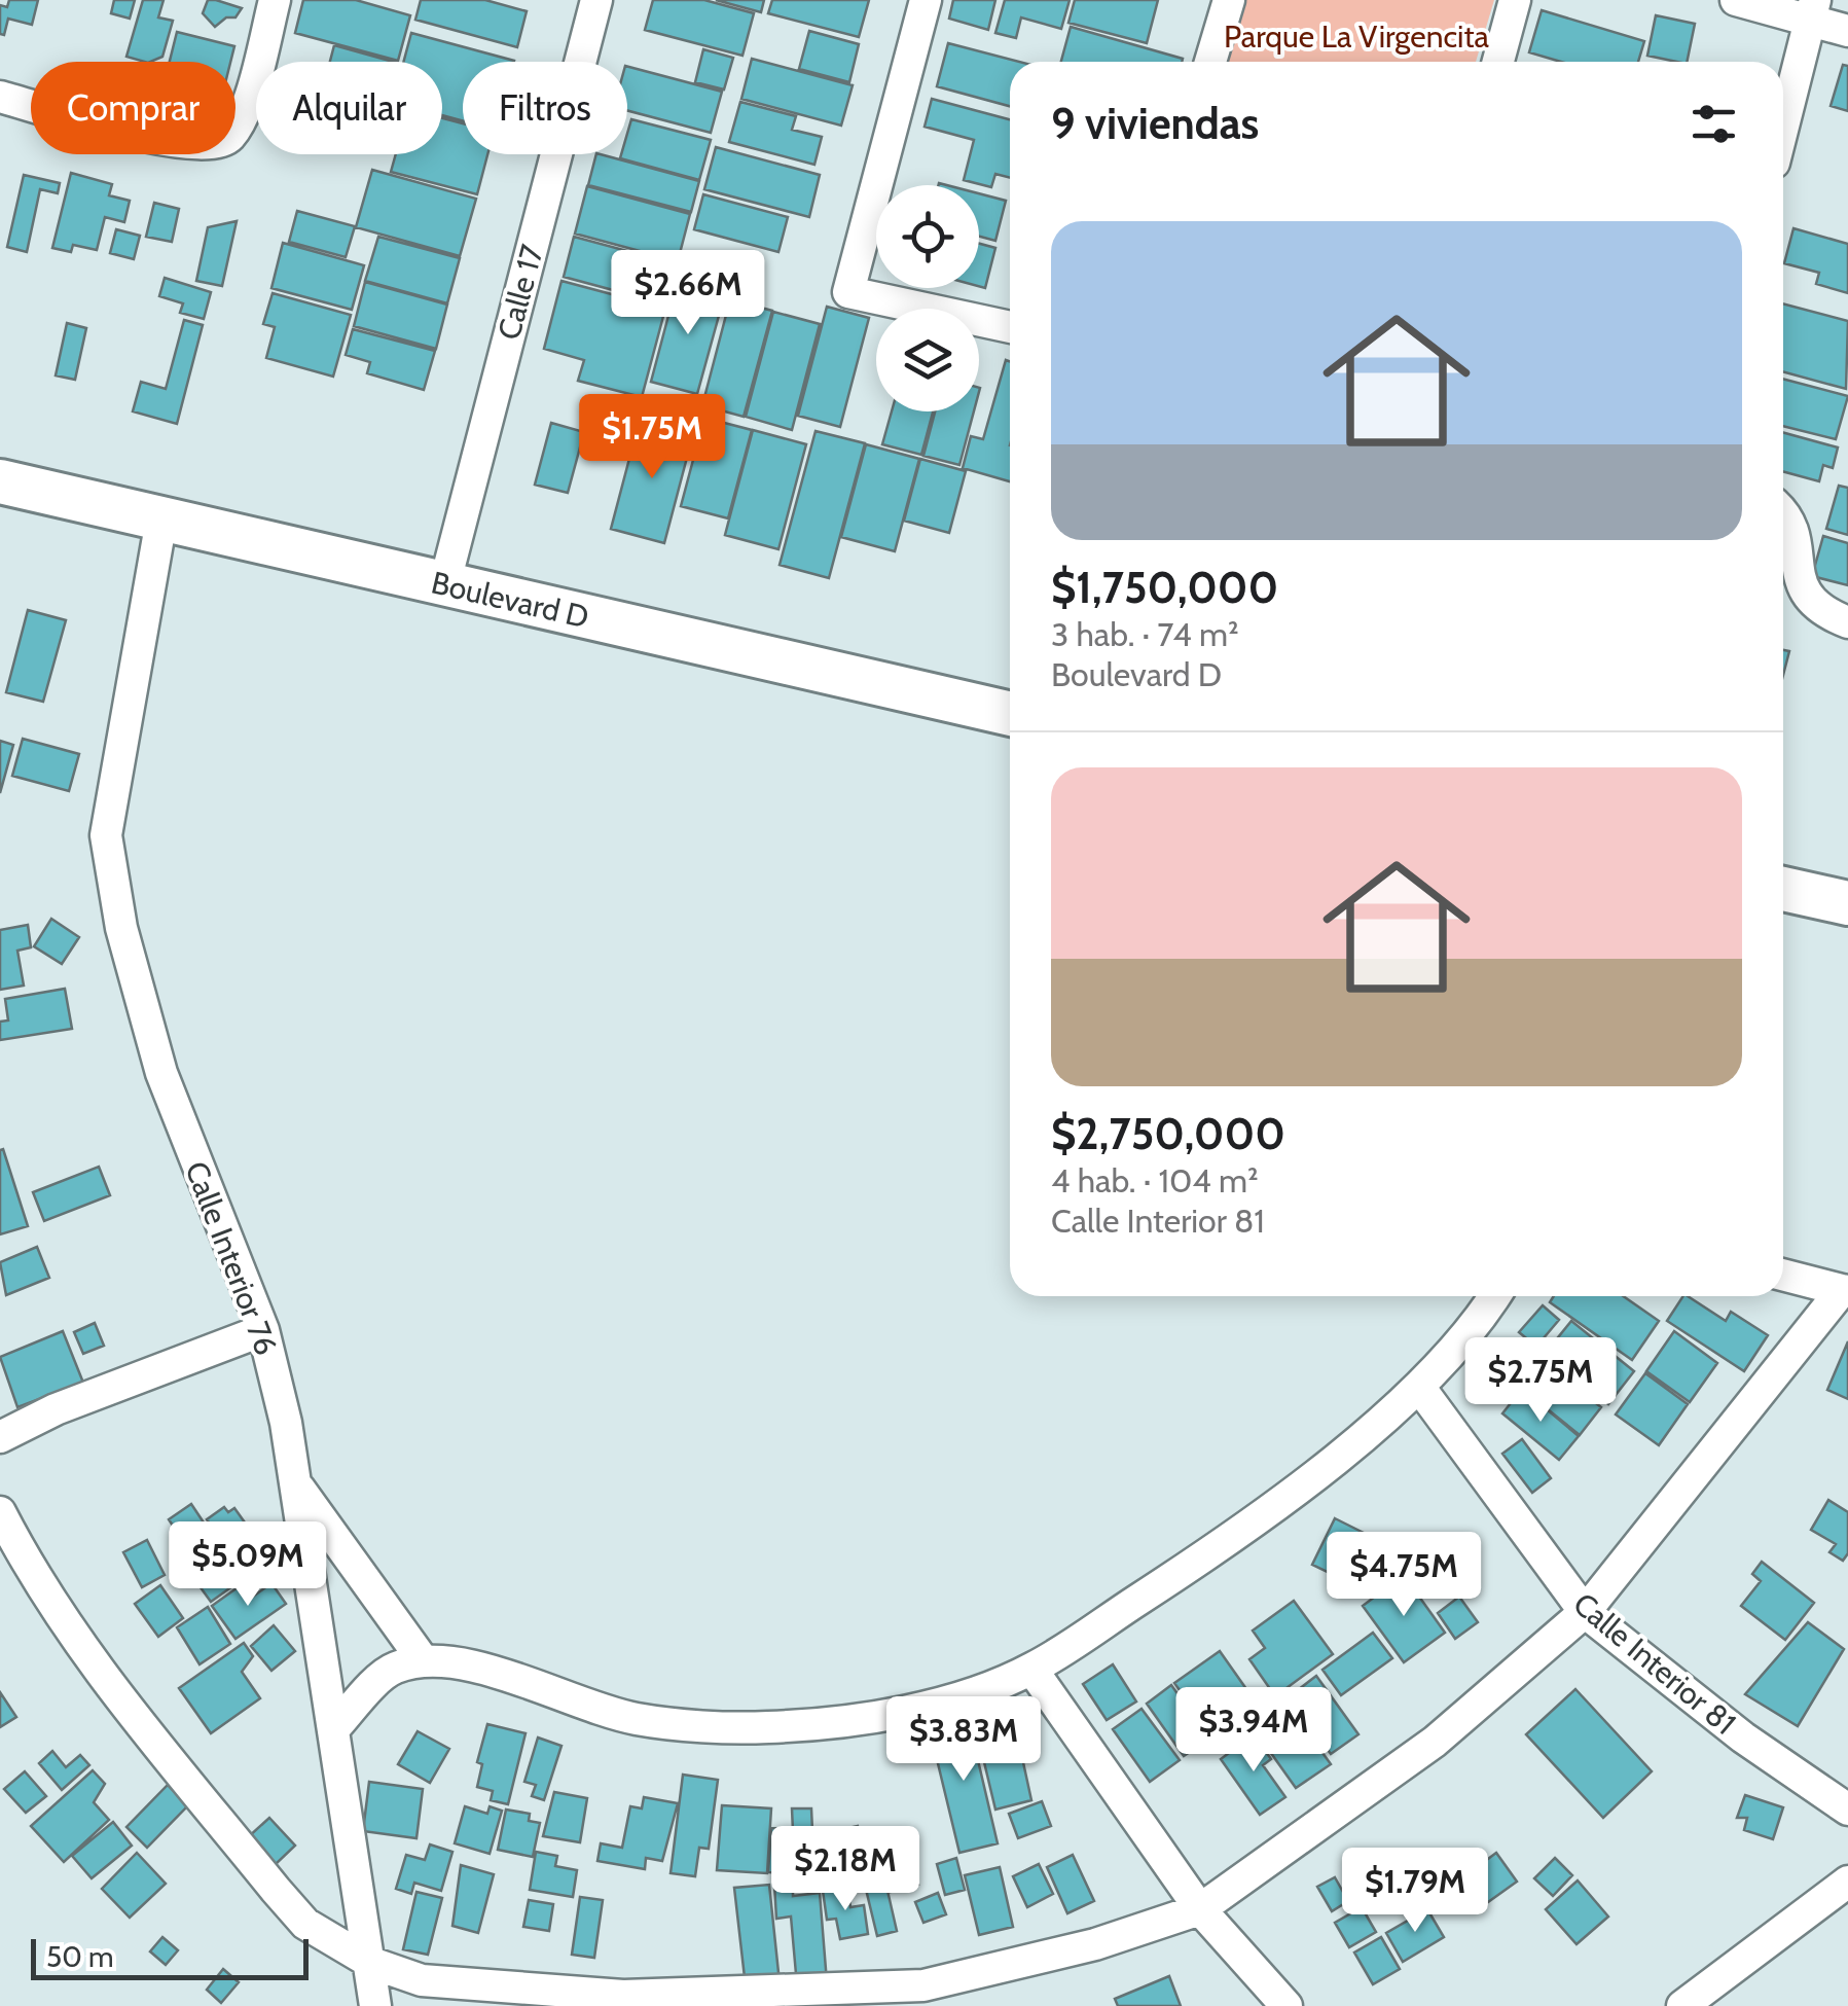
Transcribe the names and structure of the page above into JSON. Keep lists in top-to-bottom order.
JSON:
{
  "streets": {
    "street": [
      "Calle 17",
      "Boulevard D",
      "Calle Interior 76",
      "Calle Interior 81"
    ]
  },
  "crossings": [
    ["Calle 17", "Boulevard D"],
    ["Boulevard D", "Calle Interior 76"]
  ],
  "parks": ["Parque La Virgencita"],
  "scale_bar": "50 m",
  "page": {
    "chip": ["Comprar", "Alquilar", "Filtros"],
    "heading": "9 viviendas",
    "list": [
      {
        "name": "$1,750,000",
        "note": "3 hab. · 74 m² · Boulevard D"
      },
      {
        "name": "$2,750,000",
        "note": "4 hab. · 104 m² · Calle Interior 81"
      }
    ],
    "price": [
      "$2.66M",
      "$1.75M",
      "$2.75M",
      "$5.09M",
      "$4.75M",
      "$3.94M",
      "$3.83M",
      "$2.18M",
      "$1.79M"
    ],
    "scale": "50 m"
  }
}
